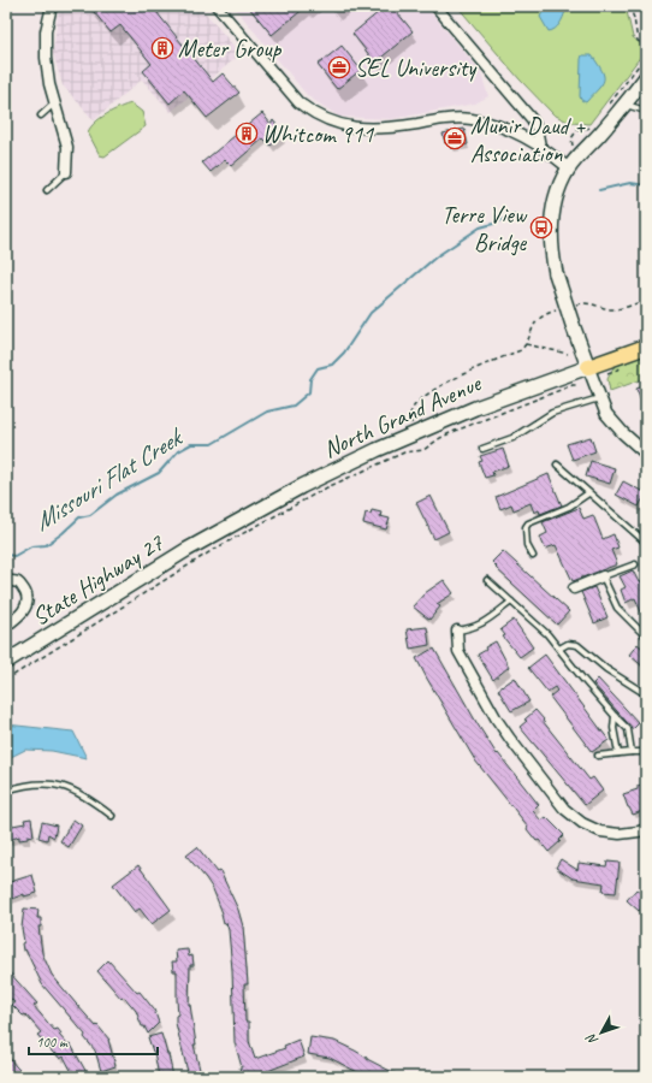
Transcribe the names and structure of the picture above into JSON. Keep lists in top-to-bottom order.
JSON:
{
  "streets": {
    "main road": ["North Grand Avenue", "State Highway 27"]
  },
  "crossings": [
    ["North Grand Avenue", "State Highway 27"]
  ],
  "water": ["Missouri Flat Creek"],
  "places": {
    "building": ["Meter Group", "Whitcom 911"],
    "office": ["SEL University", "Munir Daud + Association"],
    "bus stop": ["Terre View Bridge"]
  },
  "scale_bar": "100 m",
  "north": "bottom left"
}
